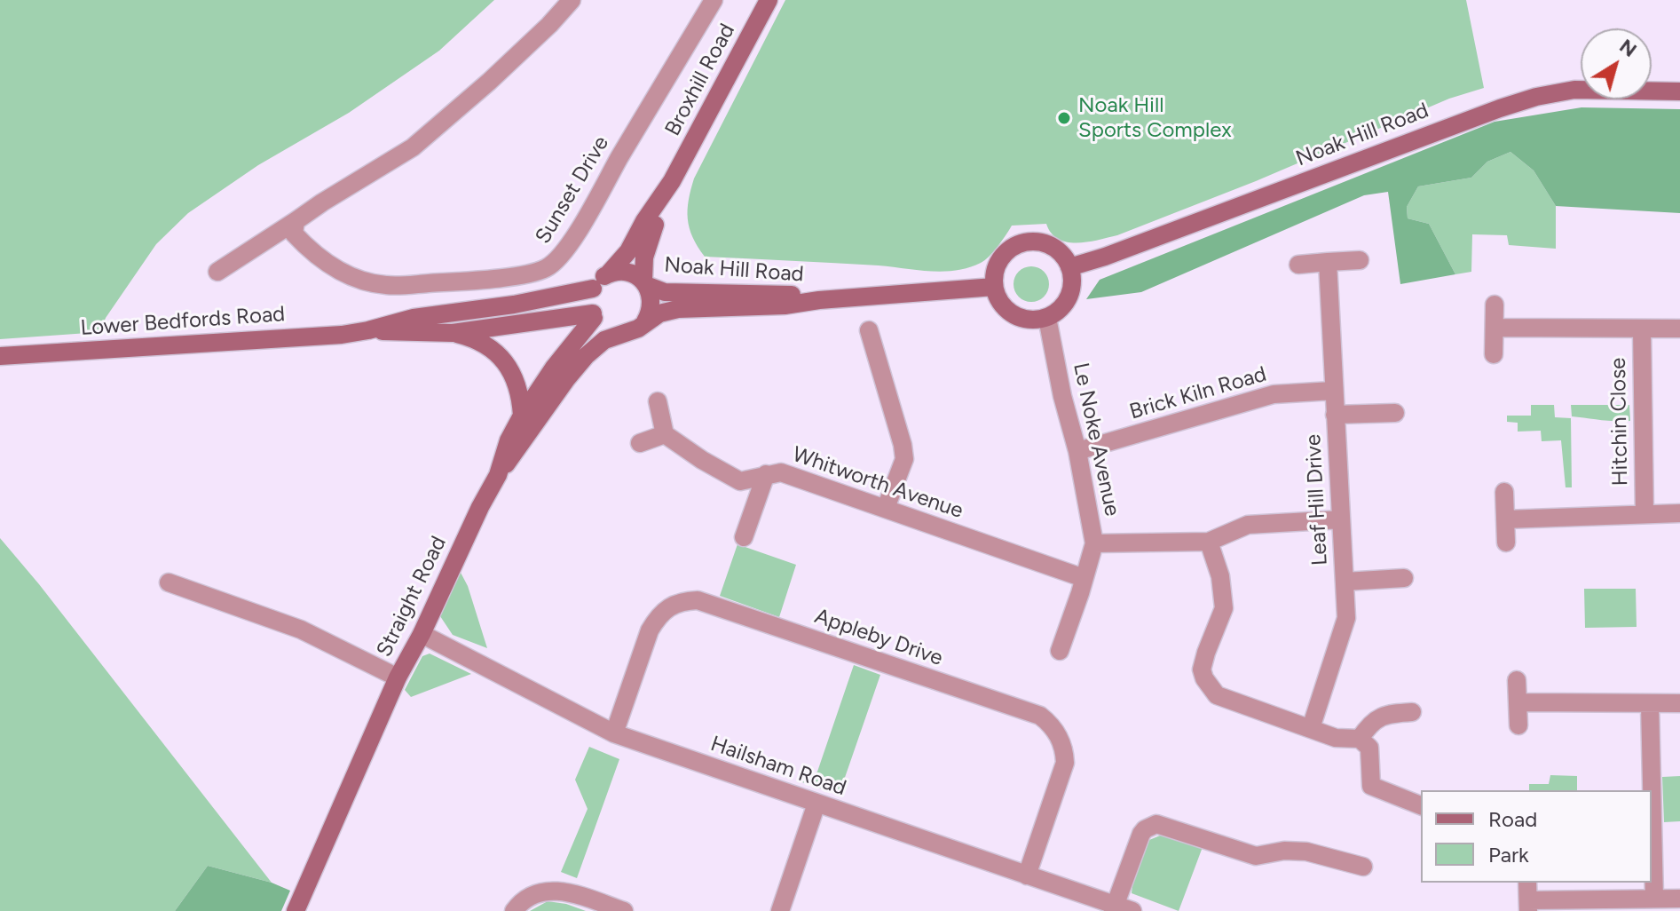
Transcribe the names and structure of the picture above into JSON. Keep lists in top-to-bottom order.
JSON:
{
  "streets": {
    "street": [
      "Broxhill Road",
      "Noak Hill Road",
      "Sunset Drive",
      "Lower Bedfords Road",
      "Brick Kiln Road",
      "Hitchin Close",
      "Le Noke Avenue",
      "Whitworth Avenue",
      "Leaf Hill Drive",
      "Straight Road",
      "Appleby Drive",
      "Hailsham Road"
    ]
  },
  "crossings": [
    ["Broxhill Road", "Noak Hill Road"],
    ["Broxhill Road", "Lower Bedfords Road"],
    ["Broxhill Road", "Straight Road"],
    ["Noak Hill Road", "Lower Bedfords Road"],
    ["Noak Hill Road", "Le Noke Avenue"],
    ["Noak Hill Road", "Straight Road"],
    ["Lower Bedfords Road", "Straight Road"],
    ["Brick Kiln Road", "Le Noke Avenue"],
    ["Brick Kiln Road", "Leaf Hill Drive"],
    ["Le Noke Avenue", "Whitworth Avenue"],
    ["Straight Road", "Hailsham Road"],
    ["Appleby Drive", "Hailsham Road"]
  ],
  "places": ["Noak Hill Sports Complex"],
  "legend": ["Road", "Park"],
  "north": "top right"
}
